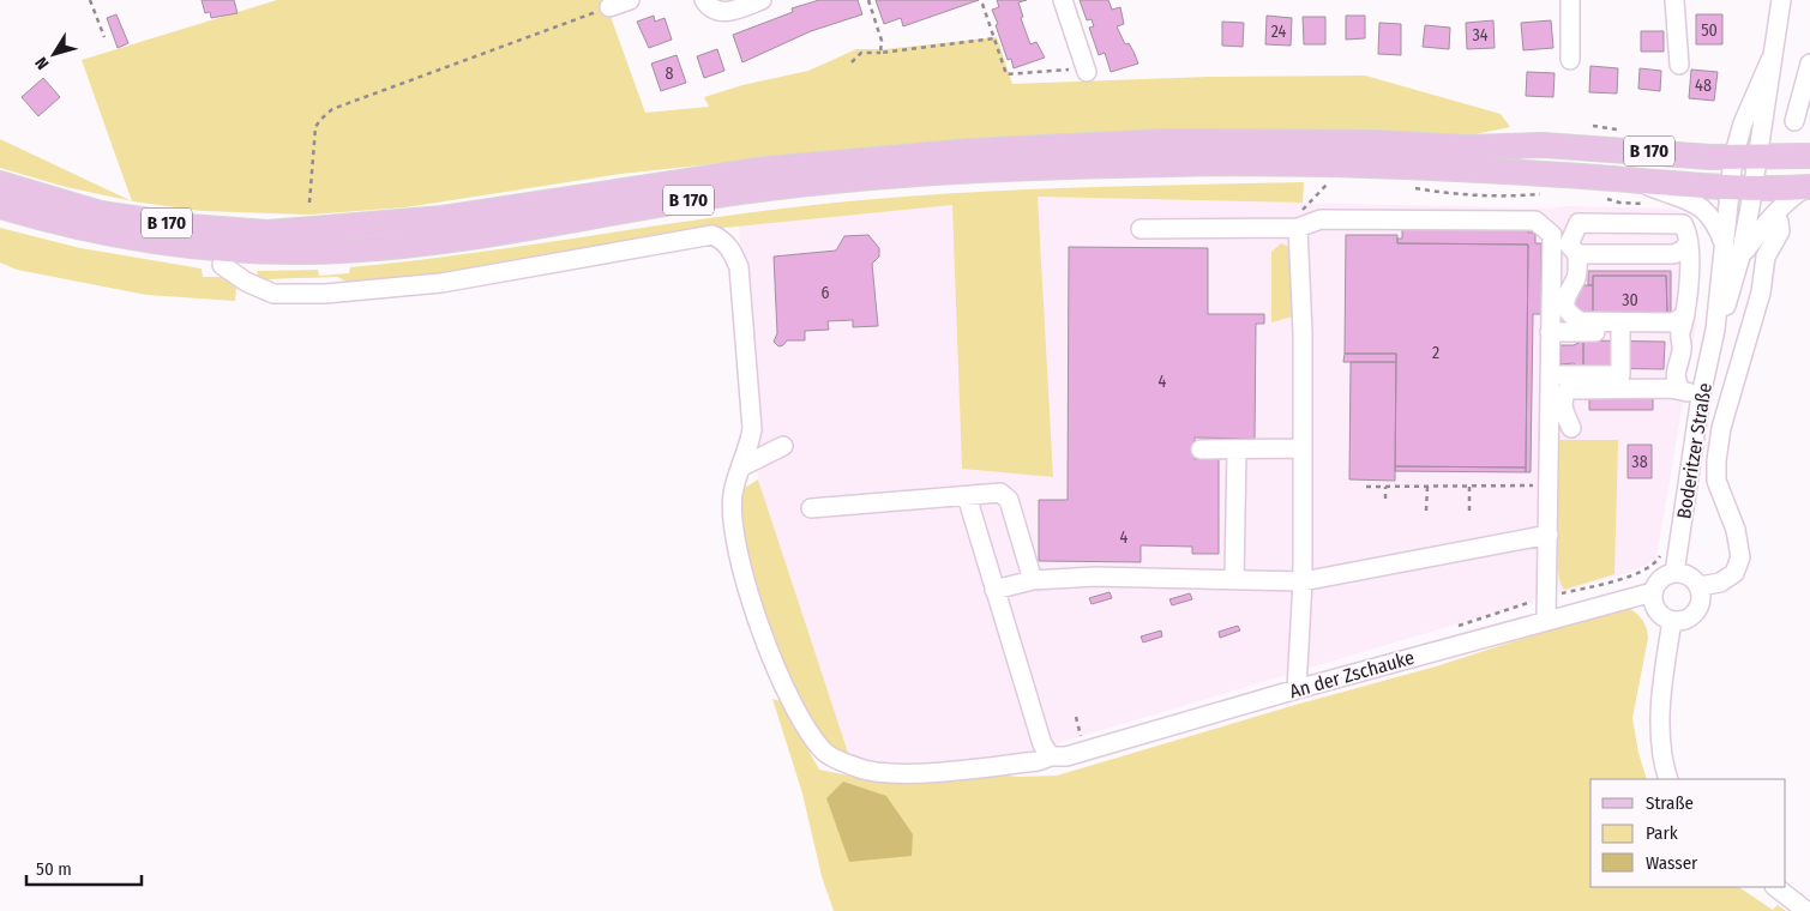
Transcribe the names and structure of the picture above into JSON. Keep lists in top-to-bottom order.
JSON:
{
  "streets": {
    "main road": ["B 170"],
    "street": ["Boderitzer Straße", "An der Zschauke"]
  },
  "crossings": [
    ["B 170", "Boderitzer Straße"],
    ["Boderitzer Straße", "An der Zschauke"]
  ],
  "house_numbers": [
    "50",
    "24",
    "34",
    "8",
    "48",
    "6",
    "30",
    "2",
    "4",
    "38",
    "4"
  ],
  "legend": ["Straße", "Park", "Wasser"],
  "scale_bar": "50 m",
  "north": "bottom left"
}
